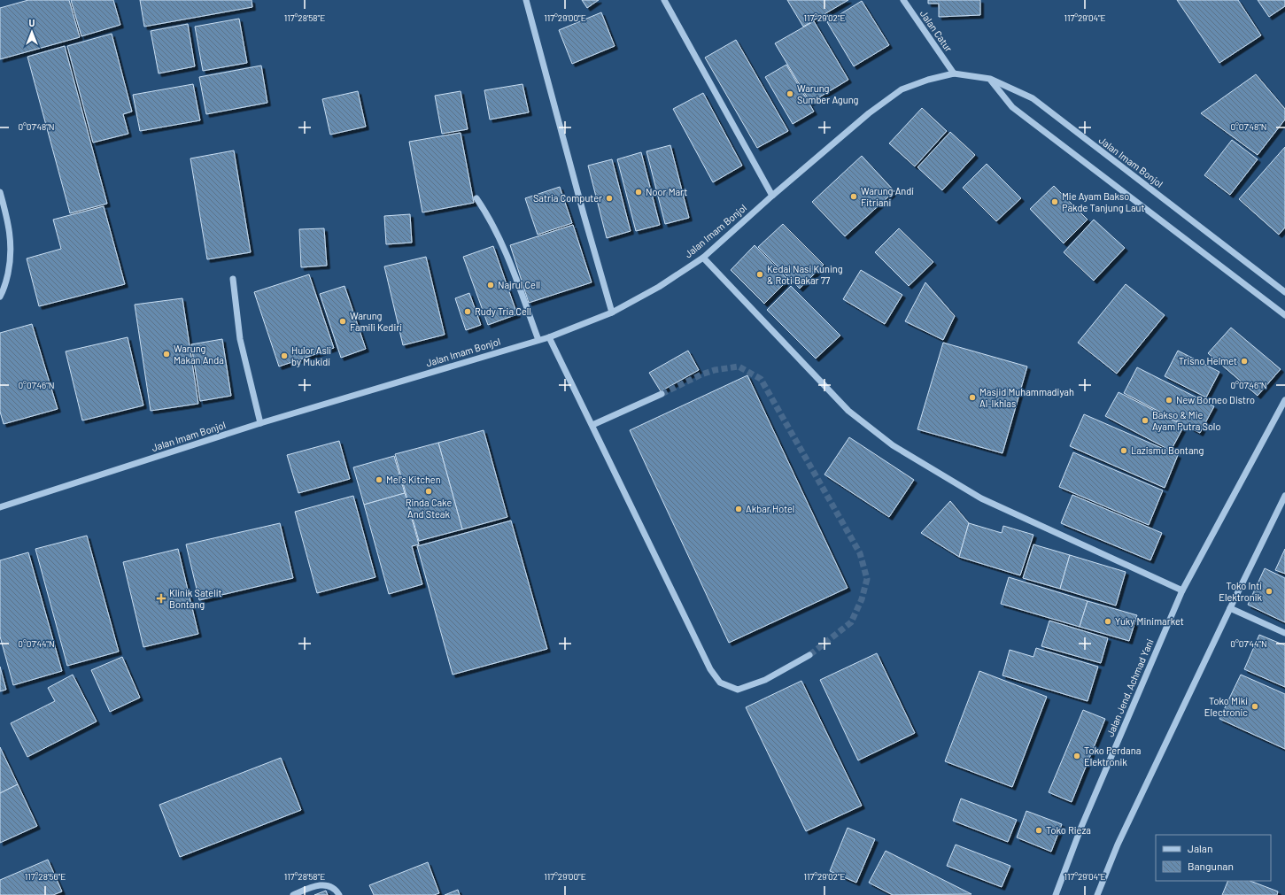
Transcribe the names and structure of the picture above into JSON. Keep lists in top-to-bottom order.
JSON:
{
  "streets": {
    "street": ["Jalan Catur", "Jalan Imam Bonjol", "Jalan Jend. Achmad Yani"]
  },
  "crossings": [
    ["Jalan Catur", "Jalan Imam Bonjol"]
  ],
  "places": {
    "other": [
      "Warung Sumber Agung",
      "Noor Mart",
      "Warung Andi Fitriani",
      "Satria Computer",
      "Mie Ayam Bakso Pakde Tanjung Laut",
      "Kedai Nasi Kuning & Roti Bakar 77",
      "Najrul Cell",
      "Rudy Tria Cell",
      "Warung Famili Kediri",
      "Warung Makan Anda",
      "Hulor Asli by Mukidi",
      "Trisno Helmet",
      "Masjid Muhammadiyah Al-Ikhlas",
      "New Borneo Distro",
      "Bakso & Mie Ayam Putra Solo",
      "Lazismu Bontang",
      "Mel's Kitchen",
      "Rinda Cake And Steak",
      "Akbar Hotel",
      "Toko Inti Elektronik",
      "Yuky Minimarket",
      "Toko Miki Electronic",
      "Toko Perdana Elektronik",
      "Toko Rieza"
    ],
    "health": ["Klinik Satelit Bontang"]
  },
  "legend": ["Jalan", "Bangunan"],
  "north": "top",
  "coordinates": [
    "117°28'58\"E",
    "117°29'00\"E",
    "117°29'02\"E",
    "117°29'04\"E",
    "0°07'48\"N",
    "0°07'46\"N",
    "0°07'44\"N",
    "117°28'56\"E"
  ]
}
